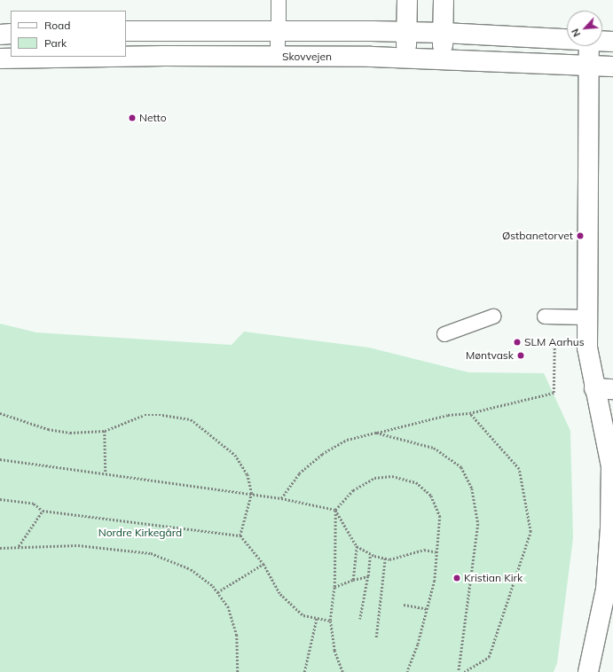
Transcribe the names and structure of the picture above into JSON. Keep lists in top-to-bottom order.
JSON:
{
  "streets": {
    "street": ["Skovvejen"]
  },
  "parks": ["Nordre Kirkegård"],
  "places": [
    "Netto",
    "Østbanetorvet",
    "SLM Aarhus",
    "Møntvask",
    "Kristian Kirk"
  ],
  "legend": ["Road", "Park"],
  "north": "bottom left"
}
